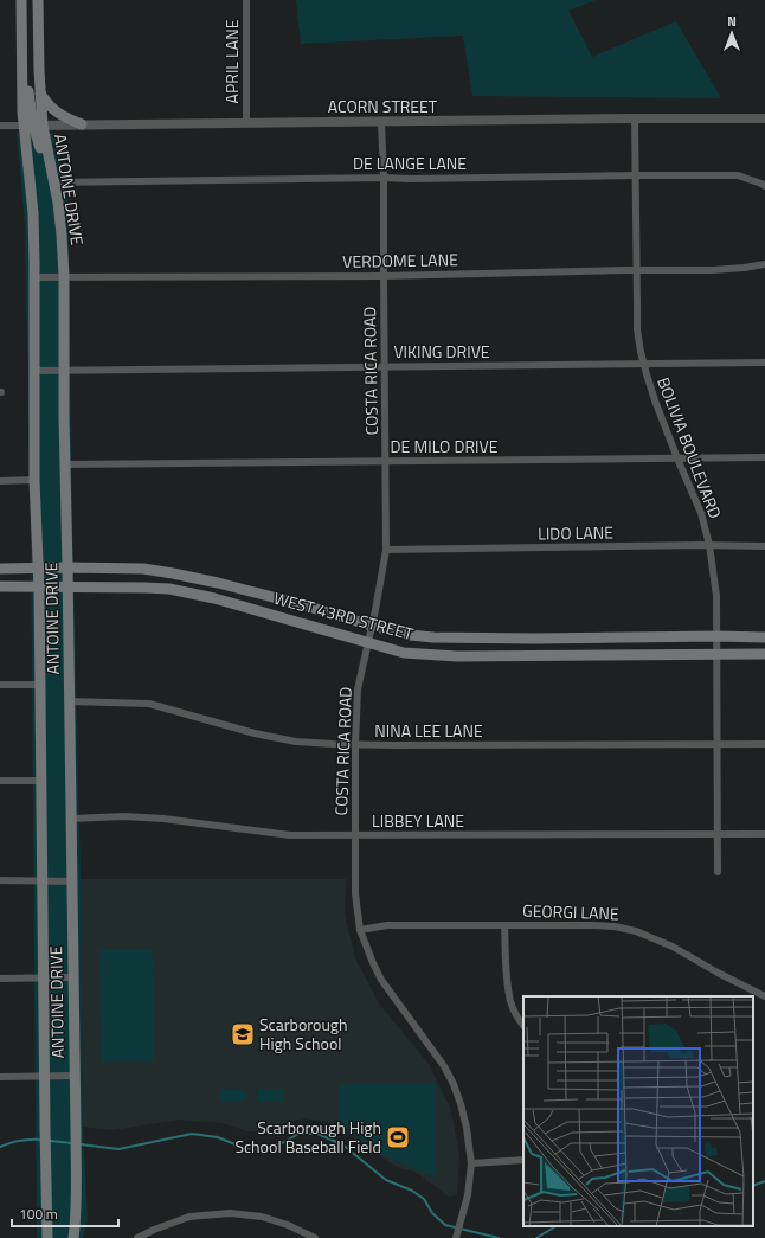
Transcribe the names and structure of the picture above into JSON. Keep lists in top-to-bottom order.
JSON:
{
  "streets": {
    "main road": ["ANTOINE DRIVE", "WEST 43RD STREET"],
    "street": [
      "APRIL LANE",
      "ACORN STREET",
      "DE LANGE LANE",
      "VERDOME LANE",
      "VIKING DRIVE",
      "COSTA RICA ROAD",
      "DE MILO DRIVE",
      "BOLIVIA BOULEVARD",
      "LIDO LANE",
      "NINA LEE LANE",
      "LIBBEY LANE",
      "GEORGI LANE"
    ]
  },
  "crossings": [
    ["APRIL LANE", "ACORN STREET"],
    ["ACORN STREET", "ANTOINE DRIVE"],
    ["ACORN STREET", "COSTA RICA ROAD"],
    ["ACORN STREET", "BOLIVIA BOULEVARD"],
    ["DE LANGE LANE", "ANTOINE DRIVE"],
    ["DE LANGE LANE", "COSTA RICA ROAD"],
    ["DE LANGE LANE", "BOLIVIA BOULEVARD"],
    ["ANTOINE DRIVE", "VERDOME LANE"],
    ["ANTOINE DRIVE", "VIKING DRIVE"],
    ["ANTOINE DRIVE", "DE MILO DRIVE"],
    ["ANTOINE DRIVE", "WEST 43RD STREET"],
    ["ANTOINE DRIVE", "NINA LEE LANE"],
    ["ANTOINE DRIVE", "LIBBEY LANE"],
    ["VERDOME LANE", "COSTA RICA ROAD"],
    ["VERDOME LANE", "BOLIVIA BOULEVARD"],
    ["VIKING DRIVE", "COSTA RICA ROAD"],
    ["VIKING DRIVE", "BOLIVIA BOULEVARD"],
    ["COSTA RICA ROAD", "DE MILO DRIVE"],
    ["COSTA RICA ROAD", "LIDO LANE"],
    ["COSTA RICA ROAD", "WEST 43RD STREET"],
    ["COSTA RICA ROAD", "NINA LEE LANE"],
    ["COSTA RICA ROAD", "LIBBEY LANE"],
    ["COSTA RICA ROAD", "GEORGI LANE"],
    ["DE MILO DRIVE", "BOLIVIA BOULEVARD"],
    ["BOLIVIA BOULEVARD", "LIDO LANE"],
    ["BOLIVIA BOULEVARD", "WEST 43RD STREET"],
    ["BOLIVIA BOULEVARD", "NINA LEE LANE"],
    ["BOLIVIA BOULEVARD", "LIBBEY LANE"]
  ],
  "places": {
    "school or university": ["Scarborough High School"],
    "sports": ["Scarborough High School Baseball Field"]
  },
  "scale_bar": "100 m",
  "north": "top"
}
